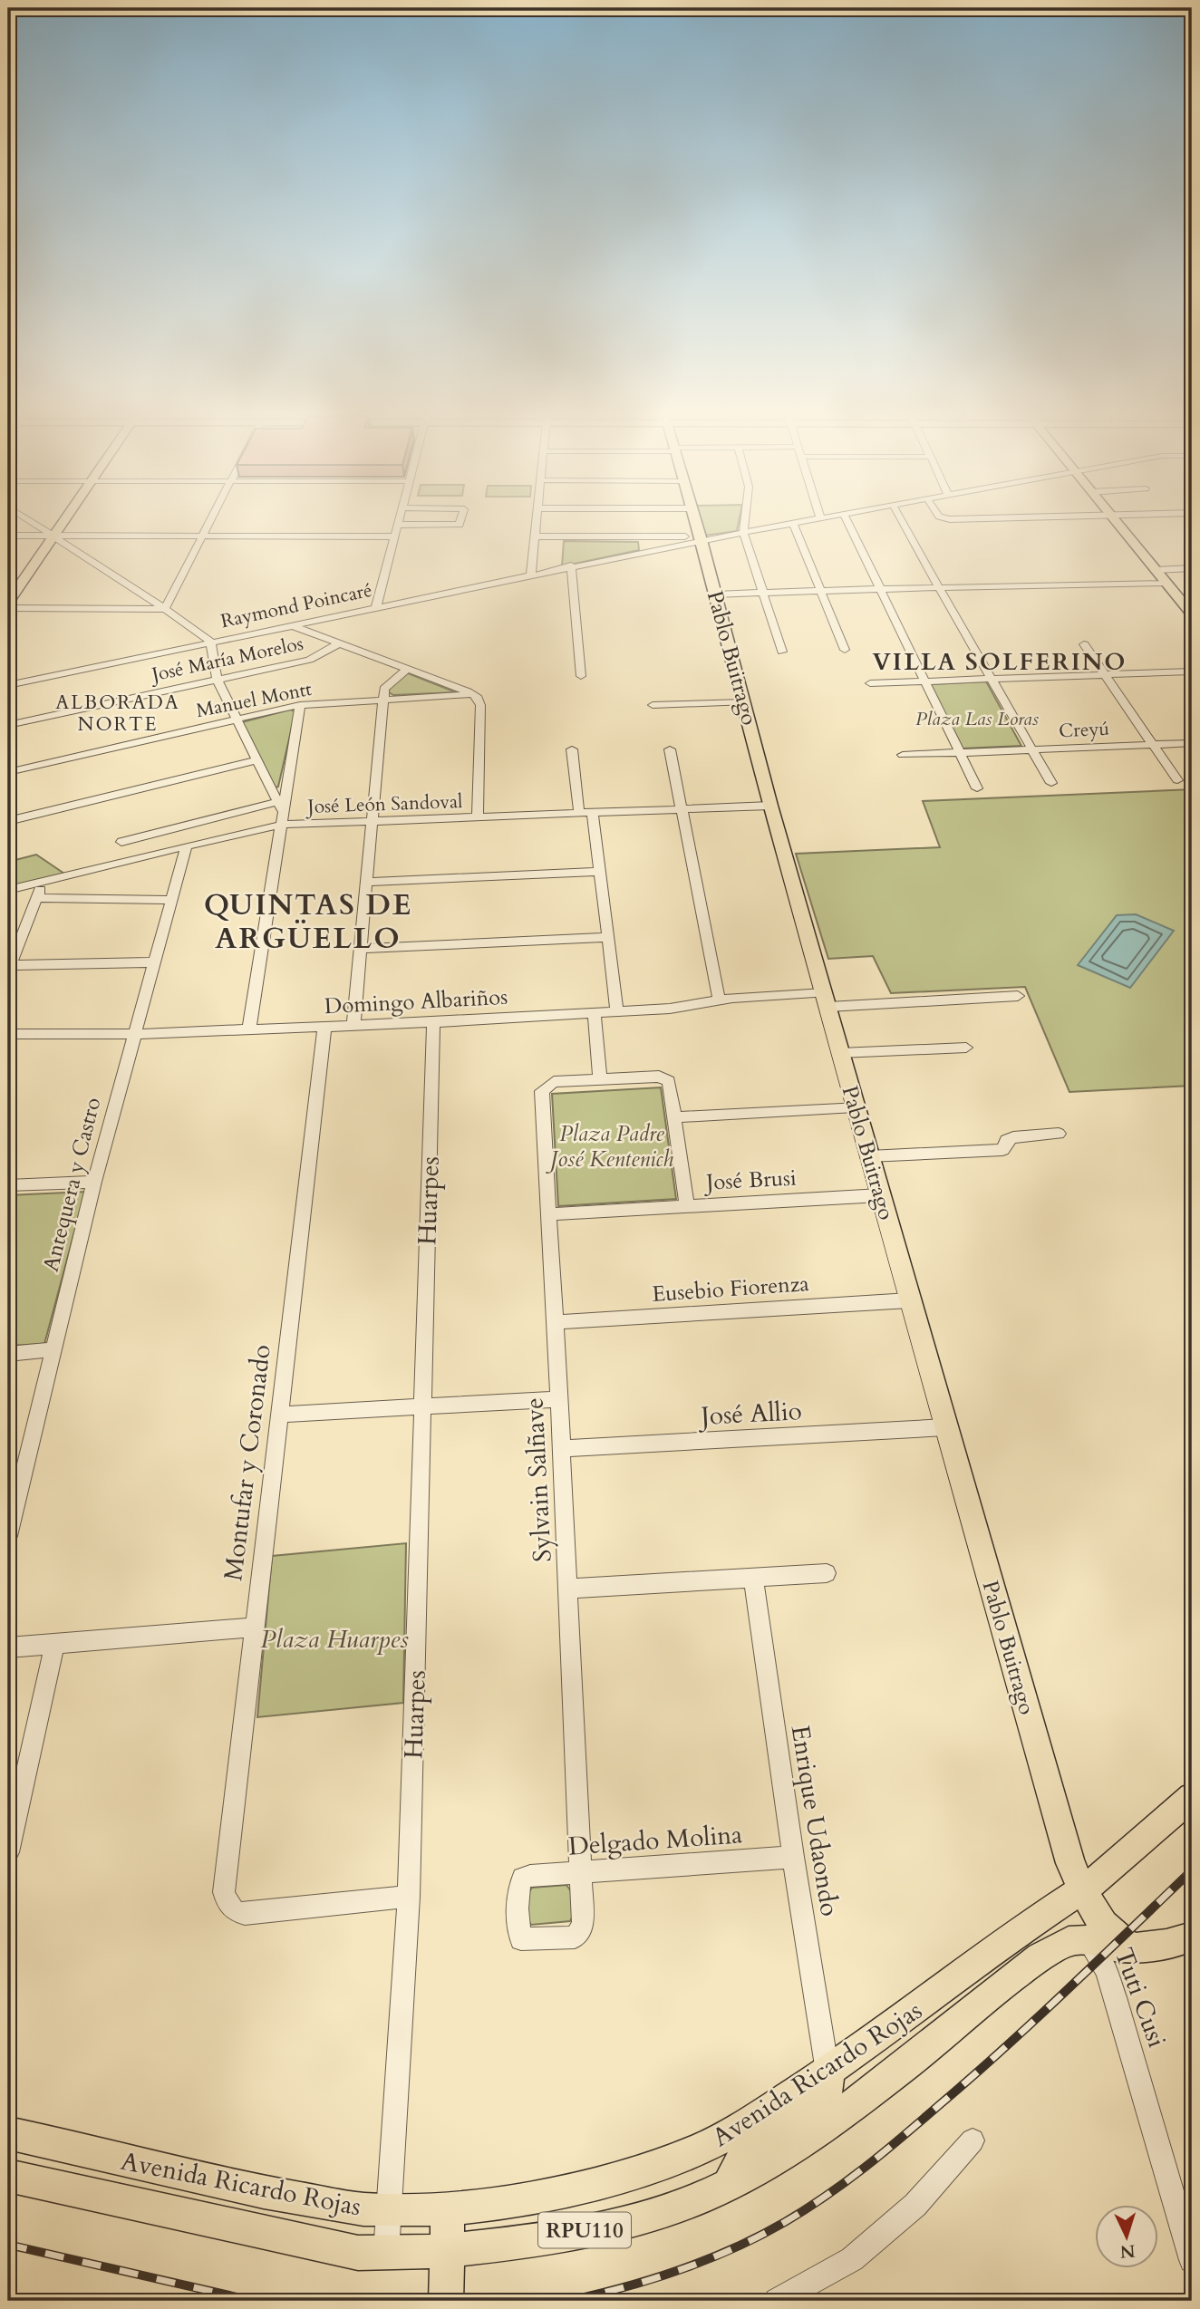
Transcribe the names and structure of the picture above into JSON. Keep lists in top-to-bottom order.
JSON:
{
  "streets": {
    "main road": ["Pablo Buitrago", "Avenida Ricardo Rojas", "RPU110"],
    "street": [
      "Raymond Poincaré",
      "José María Morelos",
      "Manuel Montt",
      "Creyú",
      "José León Sandoval",
      "Domingo Albariños",
      "José Brusi",
      "Antequera y Castro",
      "Huarpes",
      "Eusebio Fiorenza",
      "José Allio",
      "Montufar y Coronado",
      "Sylvain Salñave",
      "Enrique Udaondo",
      "Delgado Molina",
      "Tuti Cusi"
    ]
  },
  "crossings": [
    ["Raymond Poincaré", "Pablo Buitrago"],
    ["Pablo Buitrago", "José León Sandoval"],
    ["Pablo Buitrago", "Domingo Albariños"],
    ["Pablo Buitrago", "José Brusi"],
    ["Pablo Buitrago", "Eusebio Fiorenza"],
    ["Pablo Buitrago", "José Allio"],
    ["Pablo Buitrago", "Avenida Ricardo Rojas"],
    ["José León Sandoval", "Antequera y Castro"],
    ["Domingo Albariños", "Antequera y Castro"],
    ["Domingo Albariños", "Huarpes"],
    ["Domingo Albariños", "Montufar y Coronado"],
    ["José Brusi", "Sylvain Salñave"],
    ["Huarpes", "Montufar y Coronado"],
    ["Huarpes", "Avenida Ricardo Rojas"],
    ["Eusebio Fiorenza", "Sylvain Salñave"],
    ["José Allio", "Sylvain Salñave"],
    ["Sylvain Salñave", "Delgado Molina"],
    ["Enrique Udaondo", "Delgado Molina"],
    ["Enrique Udaondo", "Avenida Ricardo Rojas"],
    ["Tuti Cusi", "Avenida Ricardo Rojas"]
  ],
  "districts": ["VILLA SOLFERINO", "ALBORADA NORTE", "QUINTAS DE ARGÜELLO"],
  "parks": ["Plaza Las Loras", "Plaza Padre José Kentenich", "Plaza Huarpes"],
  "north": "bottom"
}
